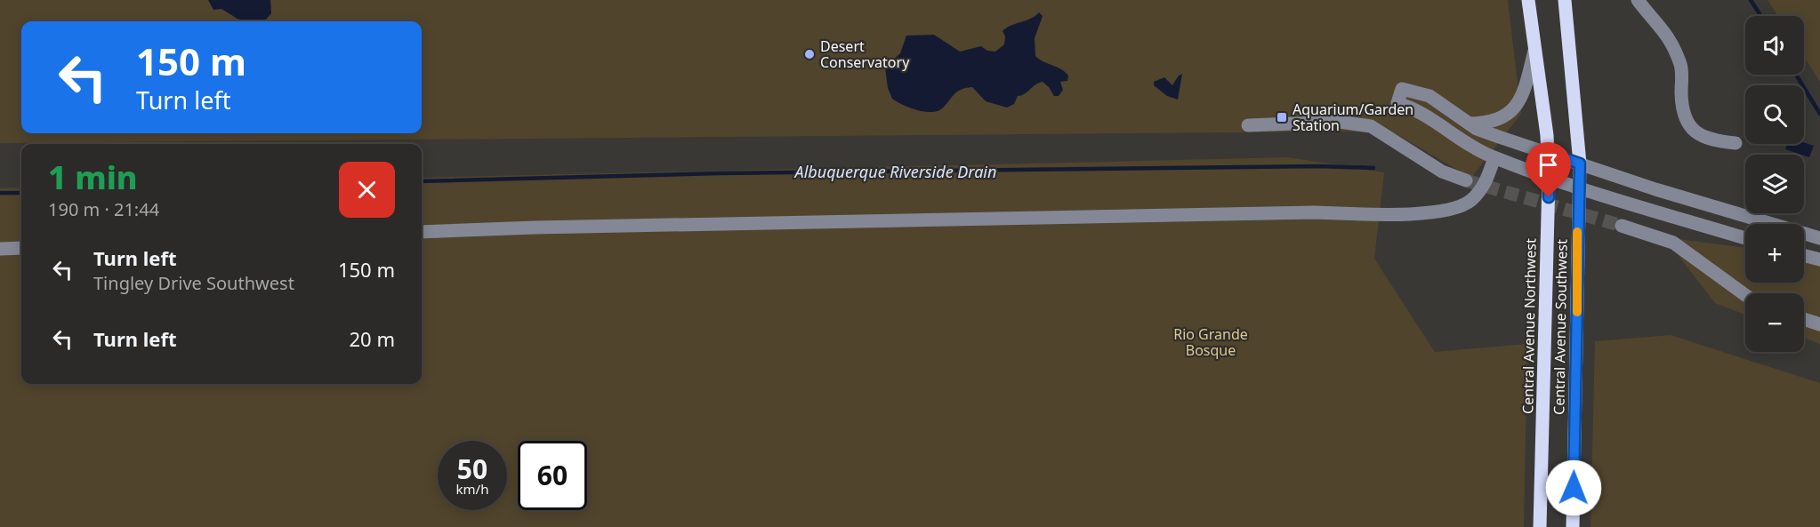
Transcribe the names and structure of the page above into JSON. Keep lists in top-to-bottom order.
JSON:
{
  "streets": {
    "main road": ["Central Avenue Northwest", "Central Avenue Southwest"]
  },
  "water": ["Albuquerque Riverside Drain"],
  "parks": ["Rio Grande Bosque"],
  "places": {
    "other": ["Desert Conservatory"],
    "transit": ["Aquarium/Garden Station"]
  },
  "page": {
    "map_buttons": ["+", "−"],
    "turn": ["150 m", "Turn left"],
    "heading": ["1 min", "190 m · 21:44"],
    "list": [
      {
        "name": "Turn left",
        "note": "Tingley Drive Southwest",
        "value": "150 m"
      },
      {
        "name": "Turn left",
        "value": "20 m"
      }
    ],
    "speed": "50 km/h",
    "limit": "60"
  }
}
